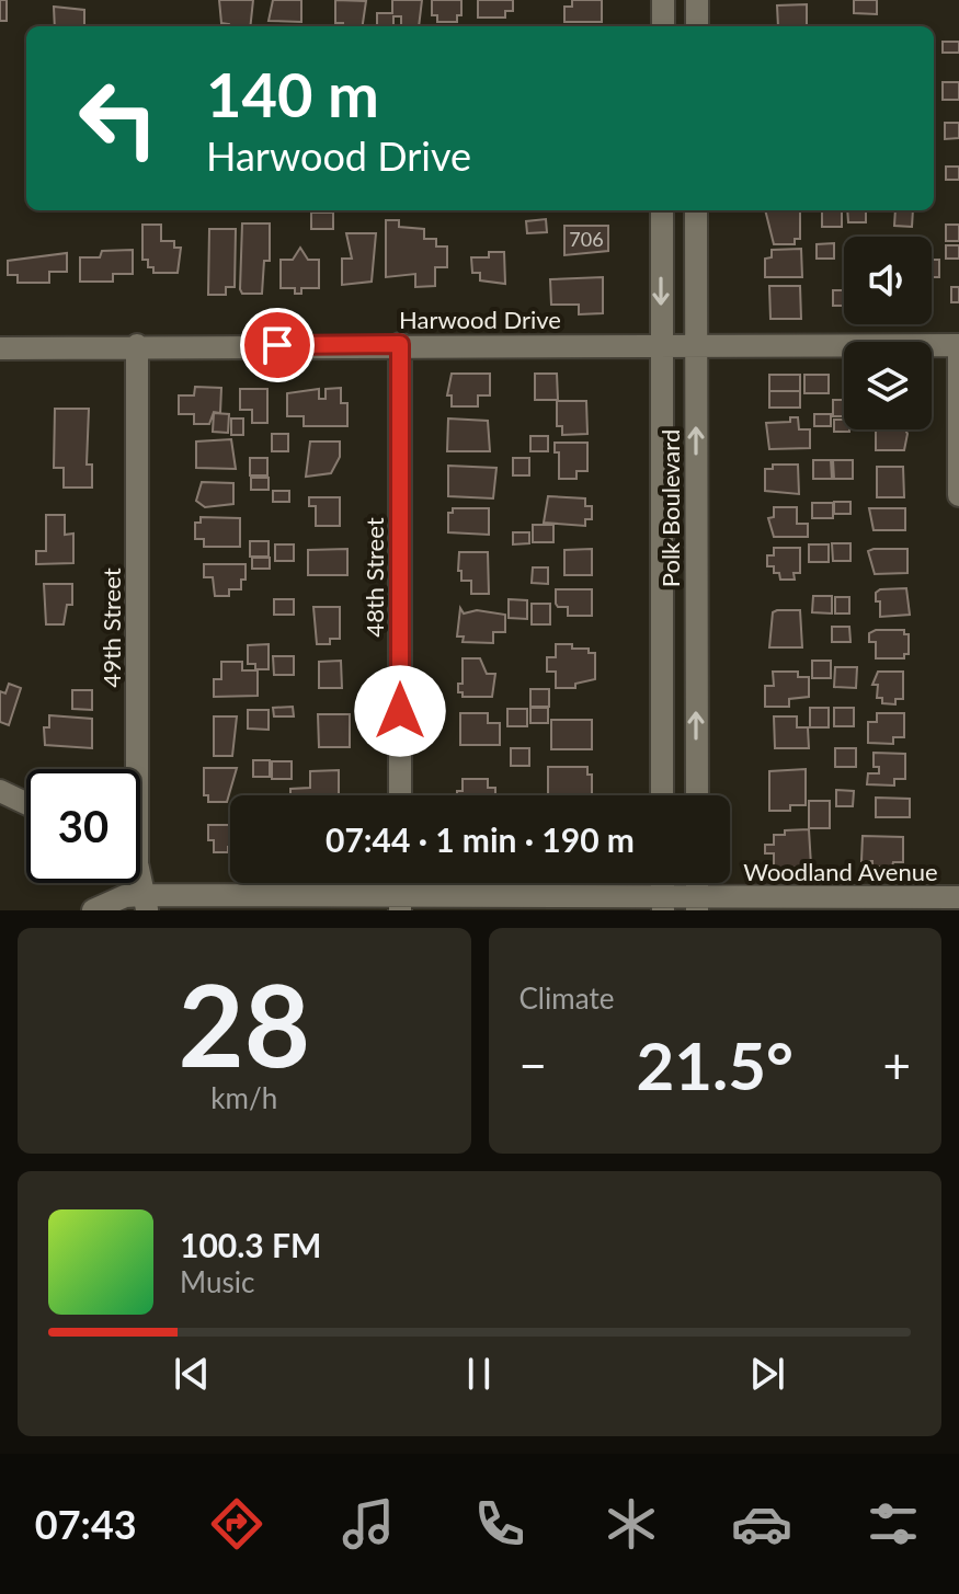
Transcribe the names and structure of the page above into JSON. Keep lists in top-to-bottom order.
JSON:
{
  "streets": {
    "street": [
      "Harwood Drive",
      "Polk Boulevard",
      "48th Street",
      "49th Street",
      "Woodland Avenue"
    ]
  },
  "crossings": [
    ["Harwood Drive", "Polk Boulevard"],
    ["Harwood Drive", "48th Street"],
    ["Harwood Drive", "49th Street"]
  ],
  "house_numbers": ["706"],
  "page": {
    "turn": ["140 m", "Harwood Drive"],
    "limit": "30",
    "trip": "07:44 · 1 min · 190 m",
    "tile": [
      ["28", "km/h"],
      "Climate"
    ],
    "heat": ["−", "21.5°", "+"],
    "song": ["100.3 FM", "Music"],
    "tabs": "07:43"
  }
}
